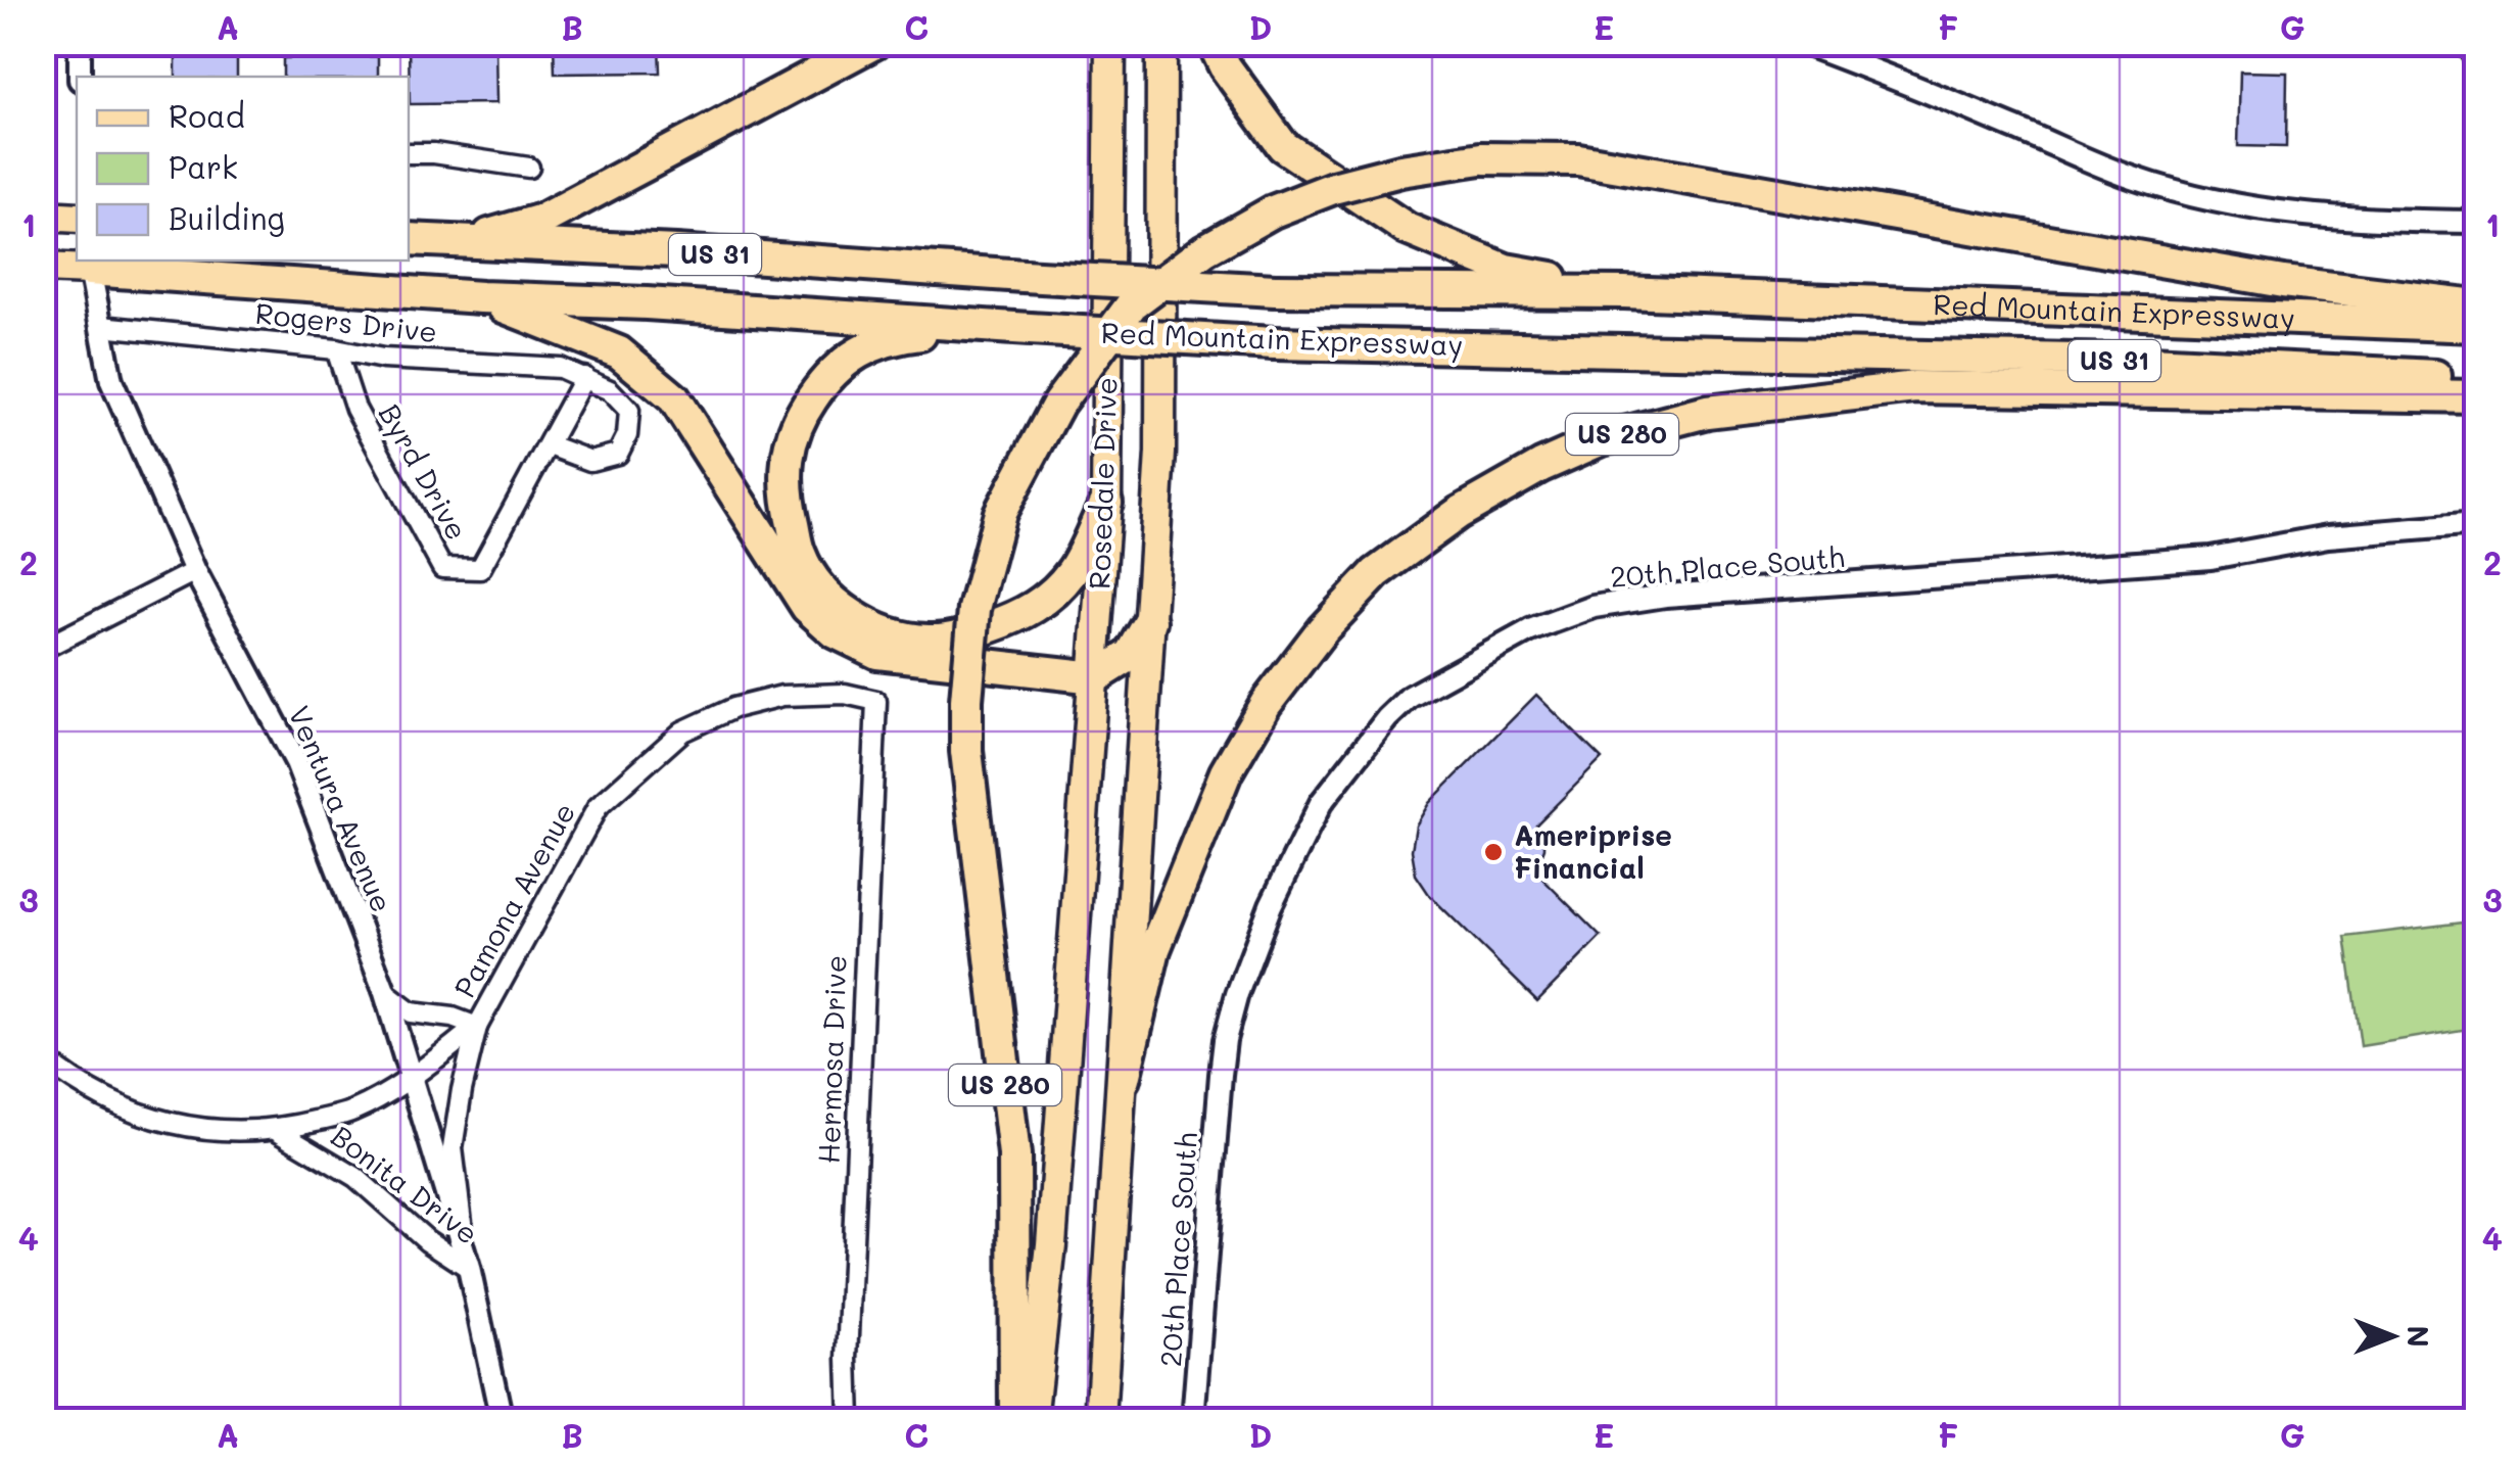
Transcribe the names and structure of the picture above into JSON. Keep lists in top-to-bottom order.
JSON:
{
  "streets": {
    "highway": ["US 31", "Red Mountain Expressway", "US 280"],
    "main road": ["Rosedale Drive"],
    "street": [
      "Rogers Drive",
      "Byrd Drive",
      "20th Place South",
      "Ventura Avenue",
      "Pamona Avenue",
      "Hermosa Drive",
      "Bonita Drive"
    ]
  },
  "crossings": [
    ["US 31", "Red Mountain Expressway"],
    ["US 31", "Ventura Avenue"],
    ["Red Mountain Expressway", "Ventura Avenue"],
    ["Rogers Drive", "Byrd Drive"],
    ["Rogers Drive", "Ventura Avenue"],
    ["US 280", "Rosedale Drive"],
    ["Ventura Avenue", "Pamona Avenue"],
    ["Ventura Avenue", "Bonita Drive"],
    ["Pamona Avenue", "Hermosa Drive"],
    ["Pamona Avenue", "Bonita Drive"]
  ],
  "places": ["Ameriprise Financial"],
  "legend": ["Road", "Park", "Building"],
  "north": "right",
  "grid": {
    "columns": [
      "A",
      "B",
      "C",
      "D",
      "E",
      "F",
      "G"
    ],
    "rows": [
      "1",
      "2",
      "3",
      "4"
    ]
  }
}
